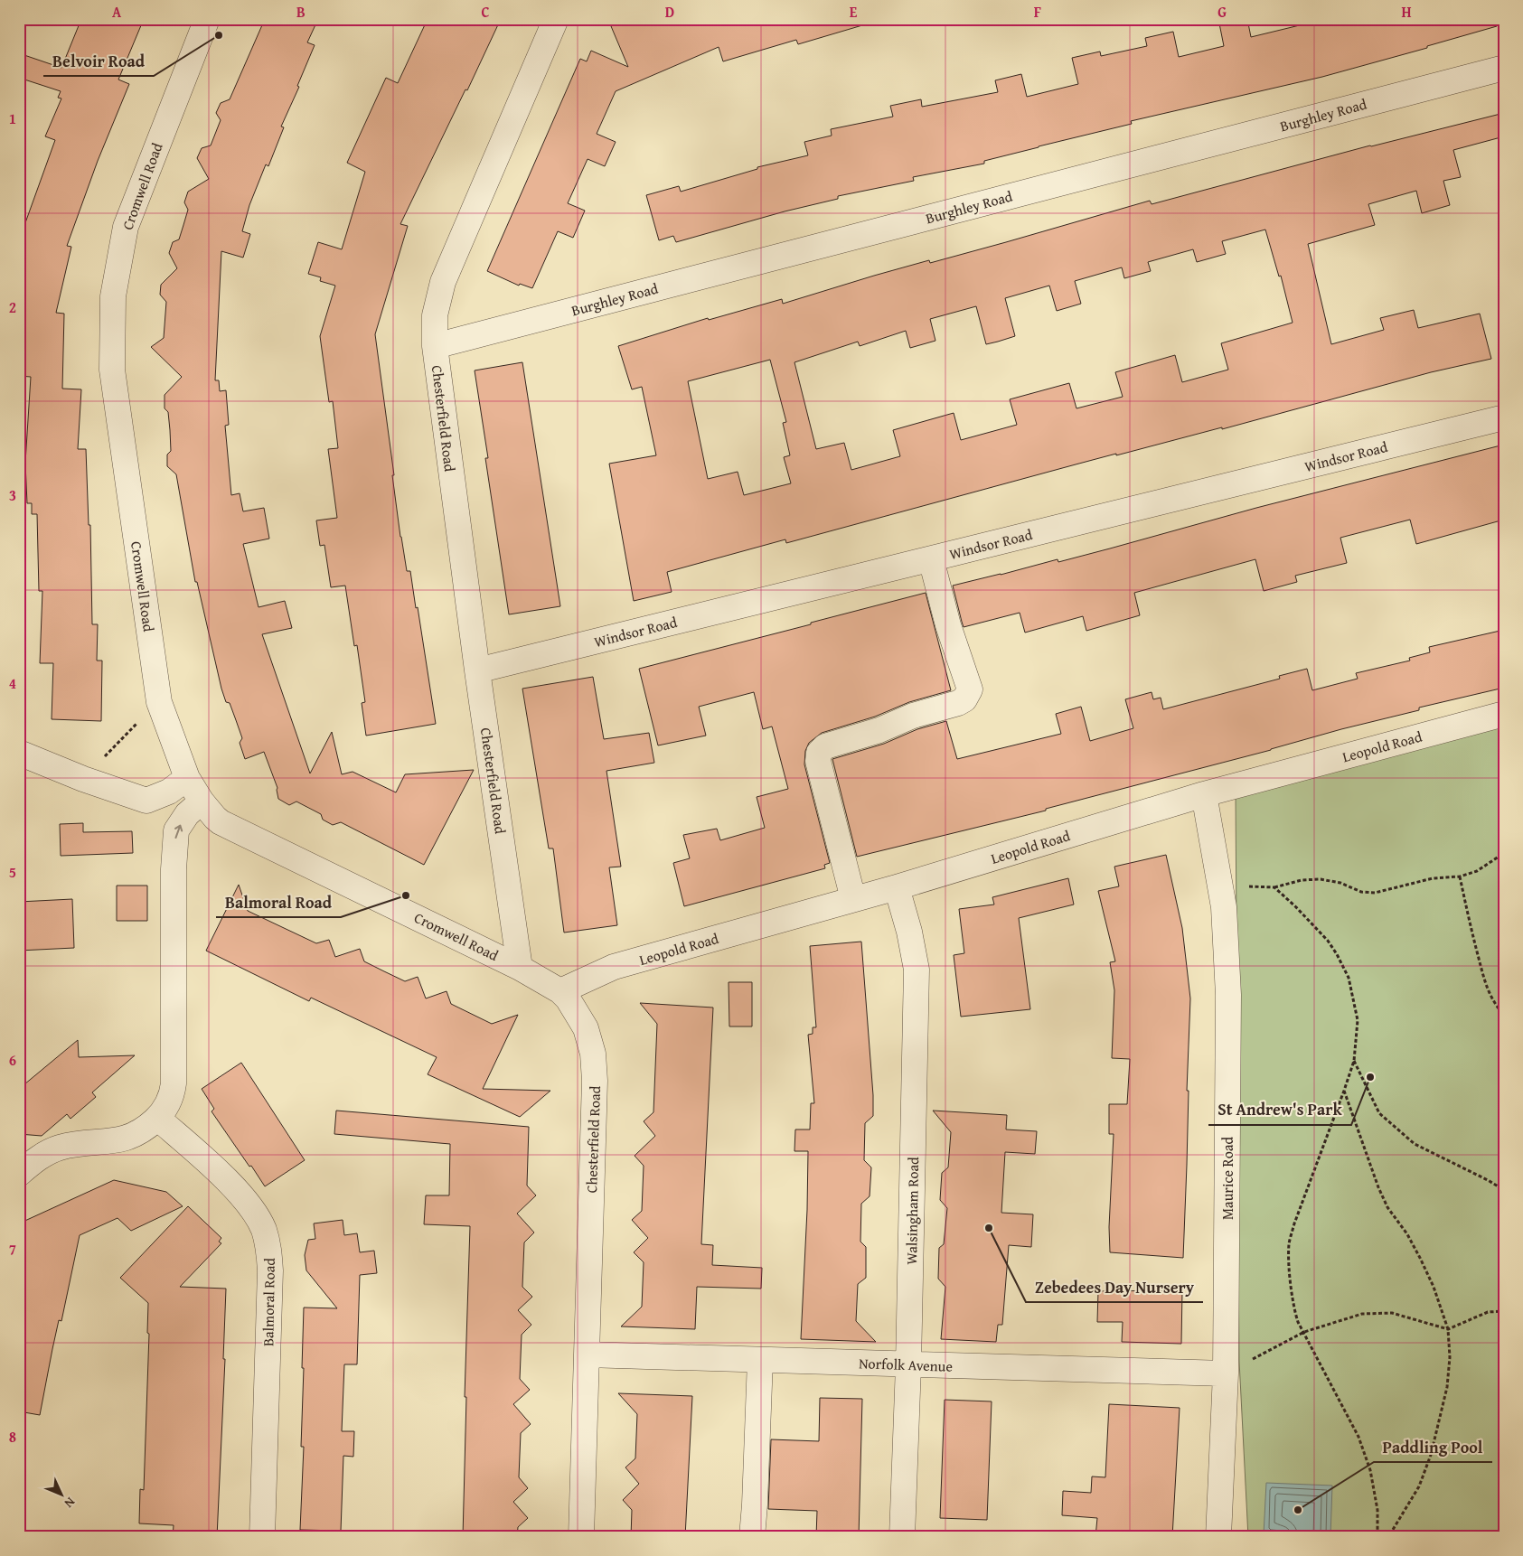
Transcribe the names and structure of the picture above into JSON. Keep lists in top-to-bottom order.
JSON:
{
  "streets": {
    "street": [
      "Burghley Road",
      "Cromwell Road",
      "Chesterfield Road",
      "Windsor Road",
      "Leopold Road",
      "Maurice Road",
      "Walsingham Road",
      "Balmoral Road",
      "Norfolk Avenue"
    ]
  },
  "crossings": [
    ["Burghley Road", "Chesterfield Road"],
    ["Cromwell Road", "Chesterfield Road"],
    ["Chesterfield Road", "Windsor Road"],
    ["Chesterfield Road", "Leopold Road"],
    ["Chesterfield Road", "Norfolk Avenue"],
    ["Leopold Road", "Maurice Road"],
    ["Leopold Road", "Walsingham Road"],
    ["Maurice Road", "Norfolk Avenue"],
    ["Walsingham Road", "Norfolk Avenue"]
  ],
  "places": [
    "Belvoir Road",
    "Balmoral Road",
    "St Andrew's Park",
    "Zebedees Day Nursery",
    "Paddling Pool"
  ],
  "north": "bottom right",
  "grid": {
    "columns": [
      "A",
      "B",
      "C",
      "D",
      "E",
      "F",
      "G",
      "H"
    ],
    "rows": [
      "1",
      "2",
      "3",
      "4",
      "5",
      "6",
      "7",
      "8"
    ]
  }
}
